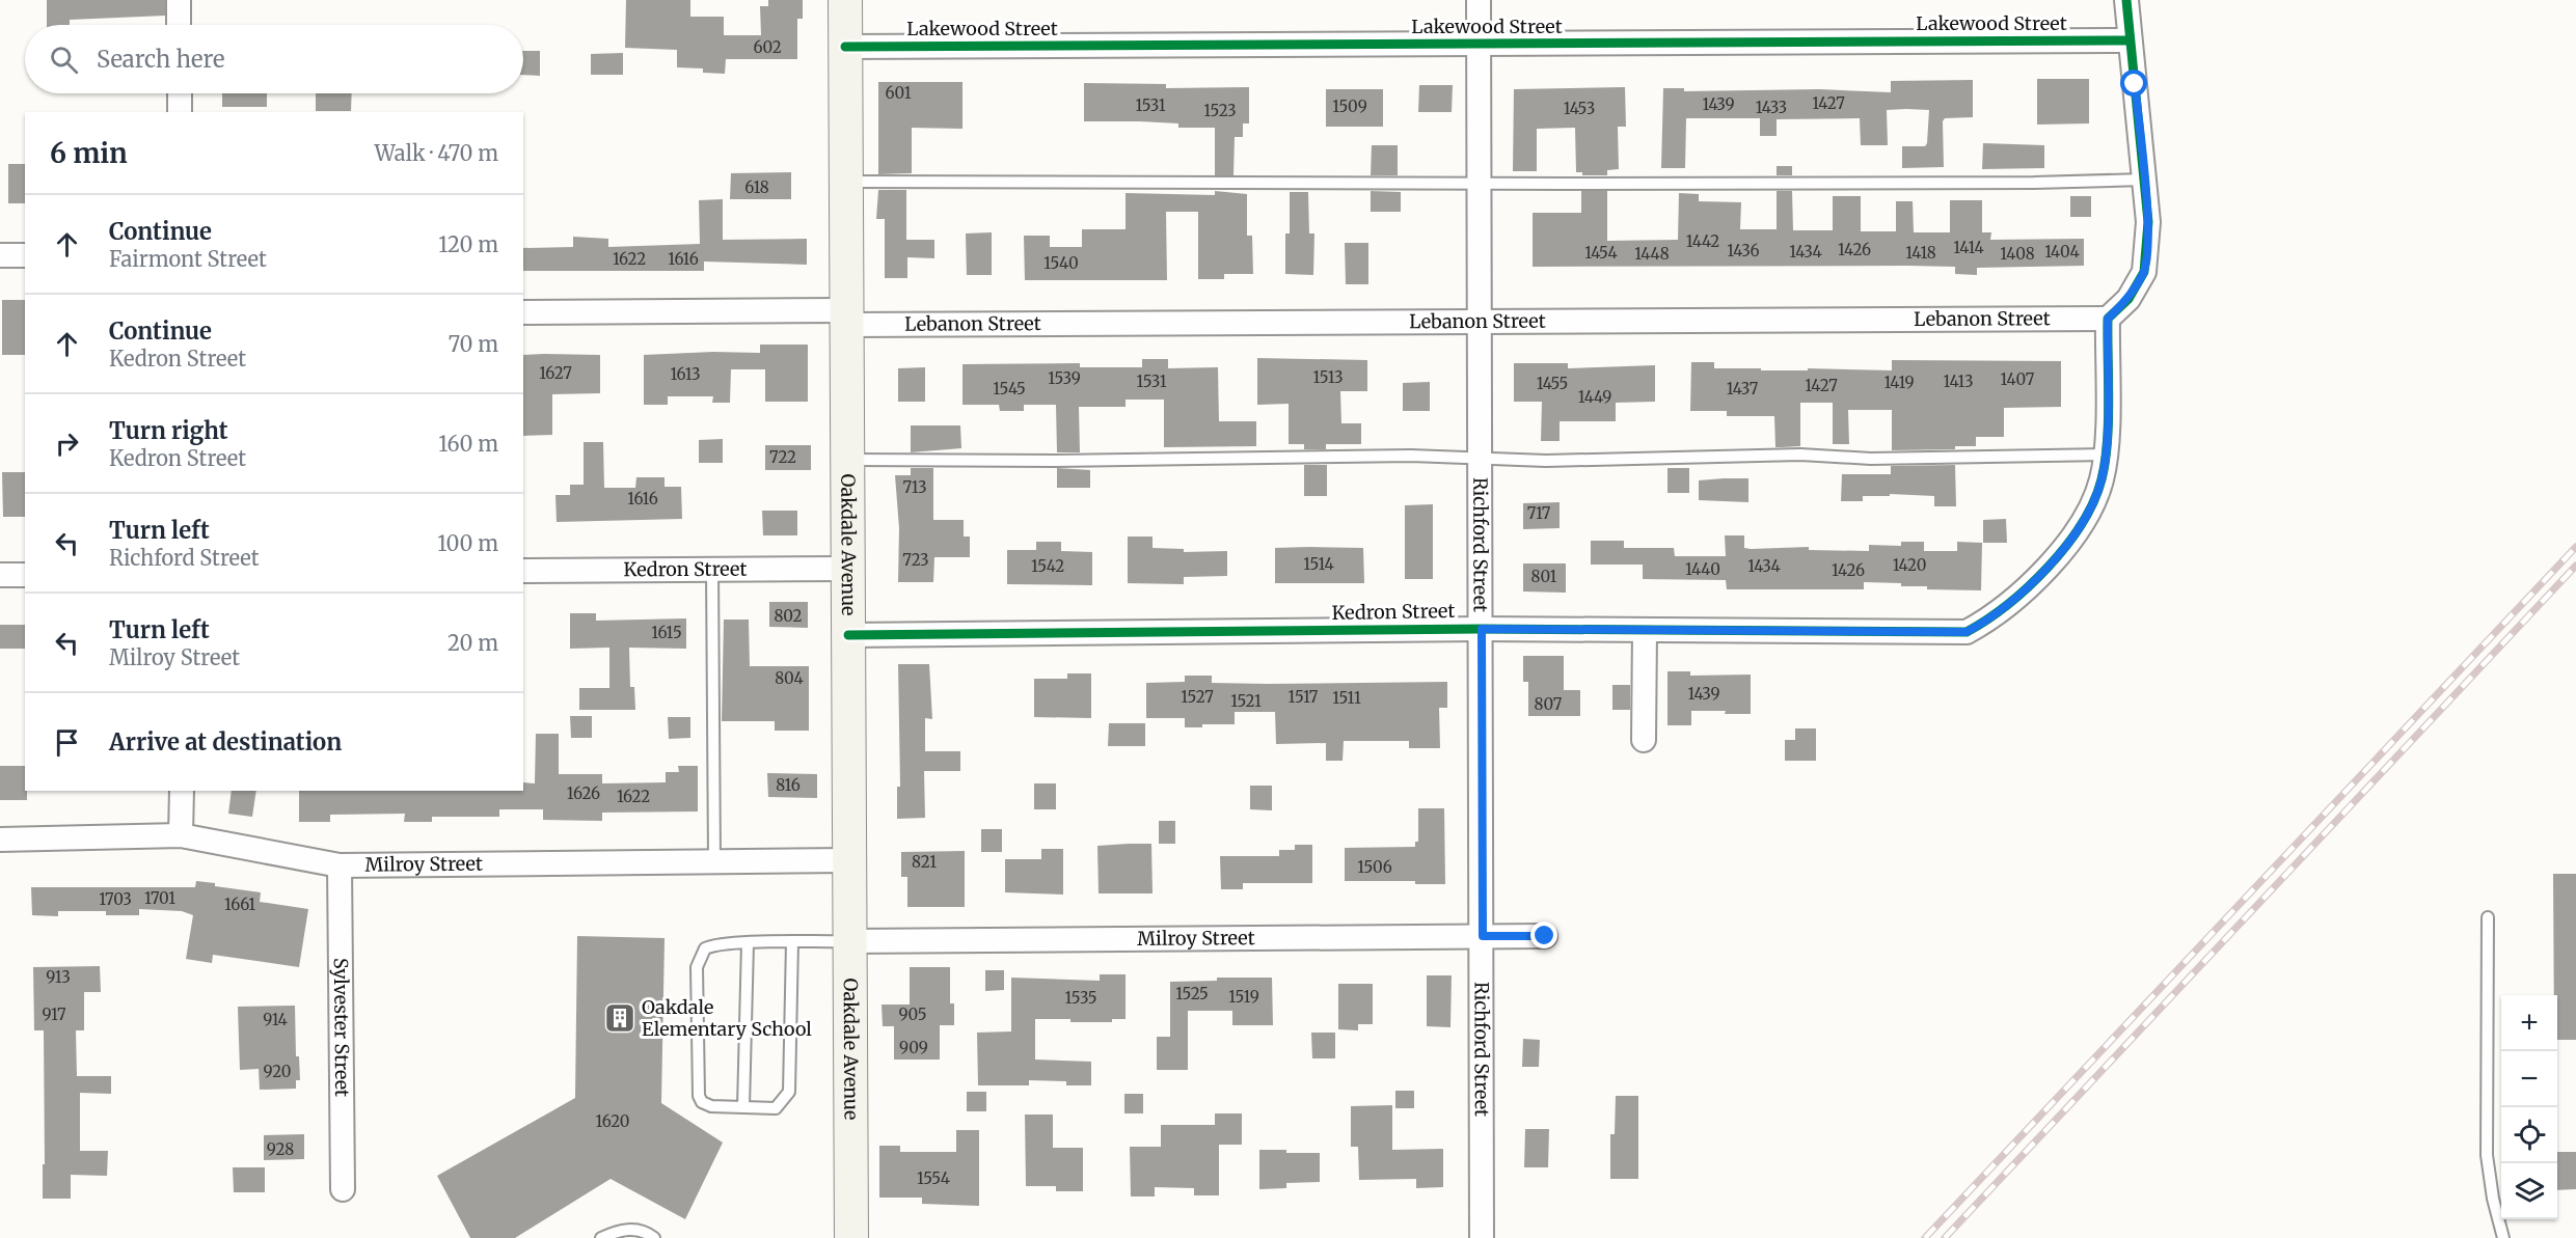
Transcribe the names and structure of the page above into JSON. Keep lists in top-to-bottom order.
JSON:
{
  "streets": {
    "street": [
      "Lakewood Street",
      "Lebanon Street",
      "Richford Street",
      "Oakdale Avenue",
      "Kedron Street",
      "Milroy Street",
      "Sylvester Street"
    ]
  },
  "crossings": [
    ["Lakewood Street", "Richford Street"],
    ["Lakewood Street", "Oakdale Avenue"],
    ["Lebanon Street", "Richford Street"],
    ["Lebanon Street", "Oakdale Avenue"],
    ["Lebanon Street", "Kedron Street"],
    ["Richford Street", "Kedron Street"],
    ["Richford Street", "Milroy Street"],
    ["Oakdale Avenue", "Kedron Street"],
    ["Oakdale Avenue", "Milroy Street"],
    ["Milroy Street", "Sylvester Street"]
  ],
  "places": {
    "building": ["Oakdale Elementary School"]
  },
  "house_numbers": [
    "602",
    "601",
    "1427",
    "1439",
    "1531",
    "1509",
    "1433",
    "1453",
    "1523",
    "618",
    "1442",
    "1414",
    "1426",
    "1436",
    "1434",
    "1404",
    "1454",
    "1418",
    "1448",
    "1408",
    "1622",
    "1616",
    "1540",
    "1627",
    "1613",
    "1513",
    "1539",
    "1407",
    "1531",
    "1413",
    "1419",
    "1455",
    "1427",
    "1545",
    "1437",
    "1449",
    "722",
    "713",
    "1616",
    "717",
    "723",
    "1514",
    "1420",
    "1542",
    "1434",
    "1440",
    "1426",
    "801",
    "802",
    "1615",
    "804",
    "1439",
    "1527",
    "1517",
    "1511",
    "1521",
    "807",
    "816",
    "1626",
    "1622",
    "821",
    "1506",
    "1701",
    "1703",
    "1661",
    "913",
    "1525",
    "1519",
    "1535",
    "917",
    "905",
    "914",
    "909",
    "920",
    "1620",
    "928",
    "1554"
  ],
  "page": {
    "search": "Search here",
    "heading": ["6 min", "Walk · 470 m"],
    "list": [
      ["Continue", "Fairmont Street", "120 m"],
      ["Continue", "Kedron Street", "70 m"],
      ["Turn right", "Kedron Street", "160 m"],
      ["Turn left", "Richford Street", "100 m"],
      ["Turn left", "Milroy Street", "20 m"],
      "Arrive at destination"
    ],
    "map_buttons": ["+", "−"]
  }
}
